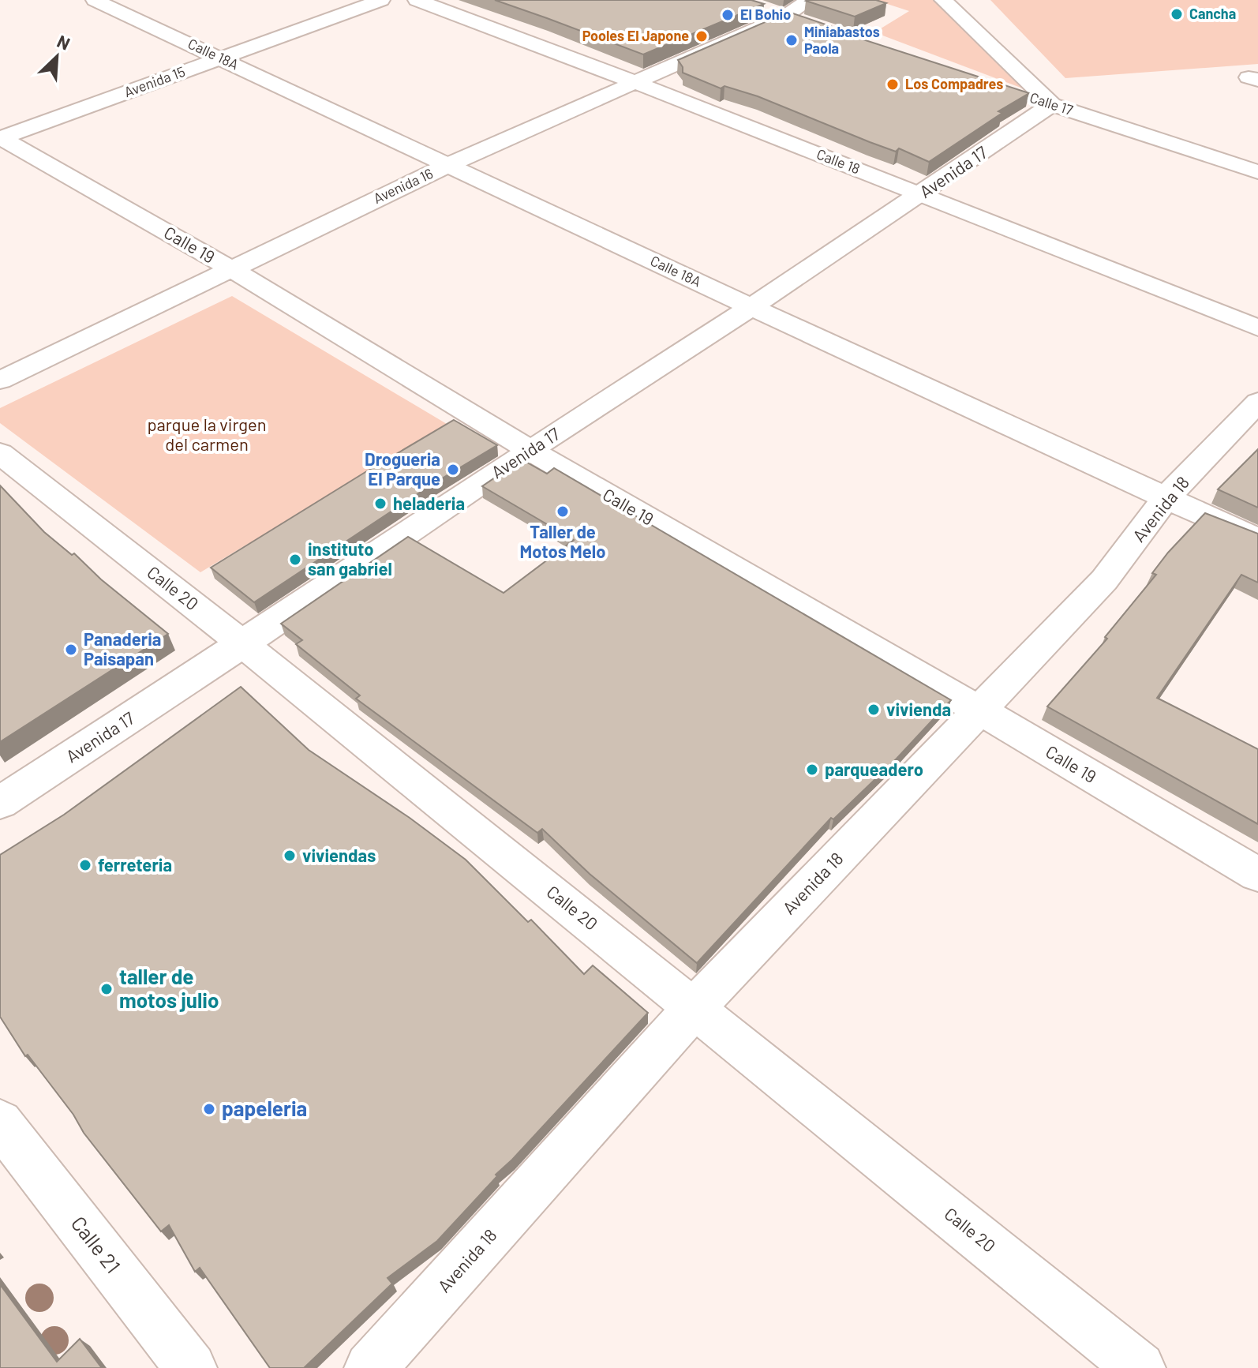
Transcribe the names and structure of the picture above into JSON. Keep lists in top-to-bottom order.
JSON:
{
  "streets": {
    "street": [
      "Calle 18A",
      "Avenida 15",
      "Calle 17",
      "Calle 18",
      "Avenida 17",
      "Avenida 16",
      "Calle 19",
      "Avenida 18",
      "Calle 20",
      "Calle 21"
    ]
  },
  "crossings": [
    ["Calle 18A", "Avenida 15"],
    ["Calle 18A", "Avenida 17"],
    ["Calle 18A", "Avenida 16"],
    ["Calle 18A", "Avenida 18"],
    ["Avenida 15", "Calle 19"],
    ["Calle 17", "Avenida 17"],
    ["Calle 18", "Avenida 17"],
    ["Calle 18", "Avenida 16"],
    ["Avenida 17", "Calle 19"],
    ["Avenida 17", "Calle 20"],
    ["Avenida 16", "Calle 19"],
    ["Calle 19", "Avenida 18"],
    ["Avenida 18", "Calle 20"]
  ],
  "parks": ["parque la virgen del carmen"],
  "places": [
    "Cancha",
    "El Bohio",
    "Pooles El Japone",
    "Miniabastos Paola",
    "Los Compadres",
    "Drogueria El Parque",
    "heladeria",
    "Taller de Motos Melo",
    "instituto san gabriel",
    "Panaderia Paisapan",
    "vivienda",
    "parqueadero",
    "viviendas",
    "ferreteria",
    "taller de motos julio",
    "papeleria"
  ],
  "north": "top right"
}
